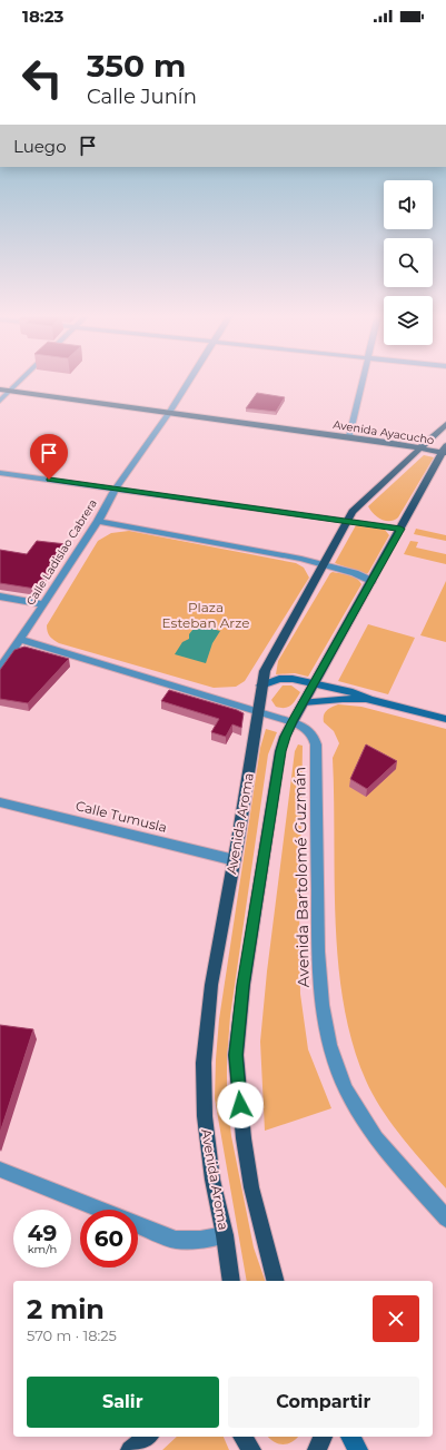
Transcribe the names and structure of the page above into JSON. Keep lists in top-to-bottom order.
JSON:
{
  "streets": {
    "main road": ["Avenida Ayacucho", "Avenida Aroma"],
    "street": ["Calle Ladislao Cabrera", "Calle Tumusla", "Avenida Bartolomé Guzmán"]
  },
  "crossings": [
    ["Avenida Ayacucho", "Calle Ladislao Cabrera"],
    ["Avenida Ayacucho", "Avenida Aroma"],
    ["Calle Tumusla", "Avenida Aroma"],
    ["Avenida Aroma", "Avenida Bartolomé Guzmán"]
  ],
  "parks": ["Plaza Esteban Arze"],
  "page": {
    "status": "18:23",
    "turn": ["350 m", "Calle Junín"],
    "then": "Luego",
    "speed": "49 km/h",
    "limit": "60",
    "heading": ["2 min", "570 m · 18:25"],
    "buttons": ["Salir", "Compartir"]
  }
}
